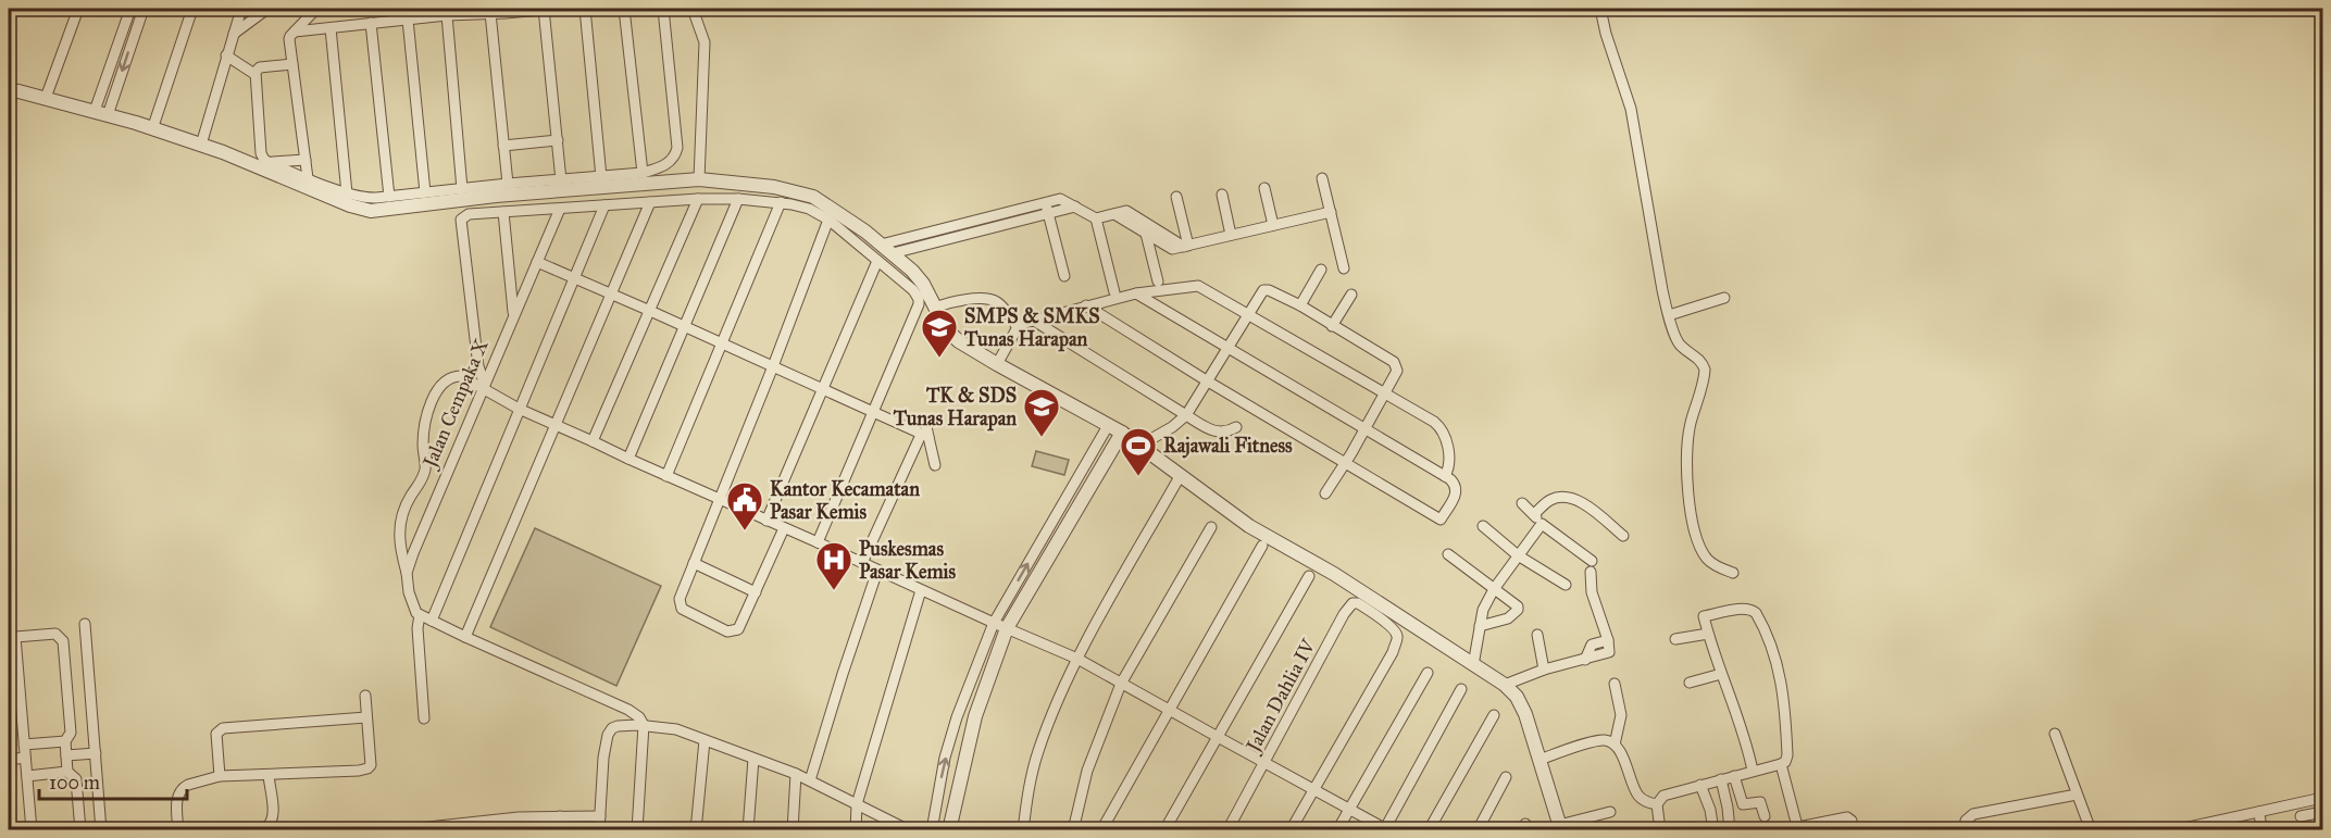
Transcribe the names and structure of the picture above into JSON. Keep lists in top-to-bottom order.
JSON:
{
  "streets": {
    "street": ["Jalan Cempaka X", "Jalan Dahlia IV"]
  },
  "places": {
    "school or university": ["SMPS & SMKS Tunas Harapan", "TK & SDS Tunas Harapan"],
    "sports": ["Rajawali Fitness"],
    "public building": ["Kantor Kecamatan Pasar Kemis"],
    "hospital": ["Puskesmas Pasar Kemis"]
  },
  "scale_bar": "100 m"
}
